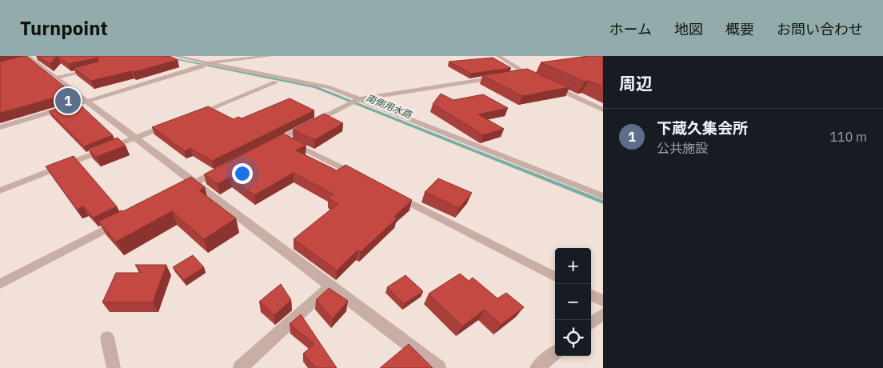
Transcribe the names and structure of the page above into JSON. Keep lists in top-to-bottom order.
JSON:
{
  "water": ["南側用水路"],
  "page": {
    "header": "Turnpoint",
    "nav": [
      "ホーム",
      "地図",
      "概要",
      "お問い合わせ"
    ],
    "heading": "周辺",
    "pins": "1",
    "list": [
      {
        "mark": "1",
        "name": "下蔵久集会所",
        "note": "公共施設",
        "value": "110 m"
      }
    ],
    "map_buttons": ["+", "−"]
  }
}
